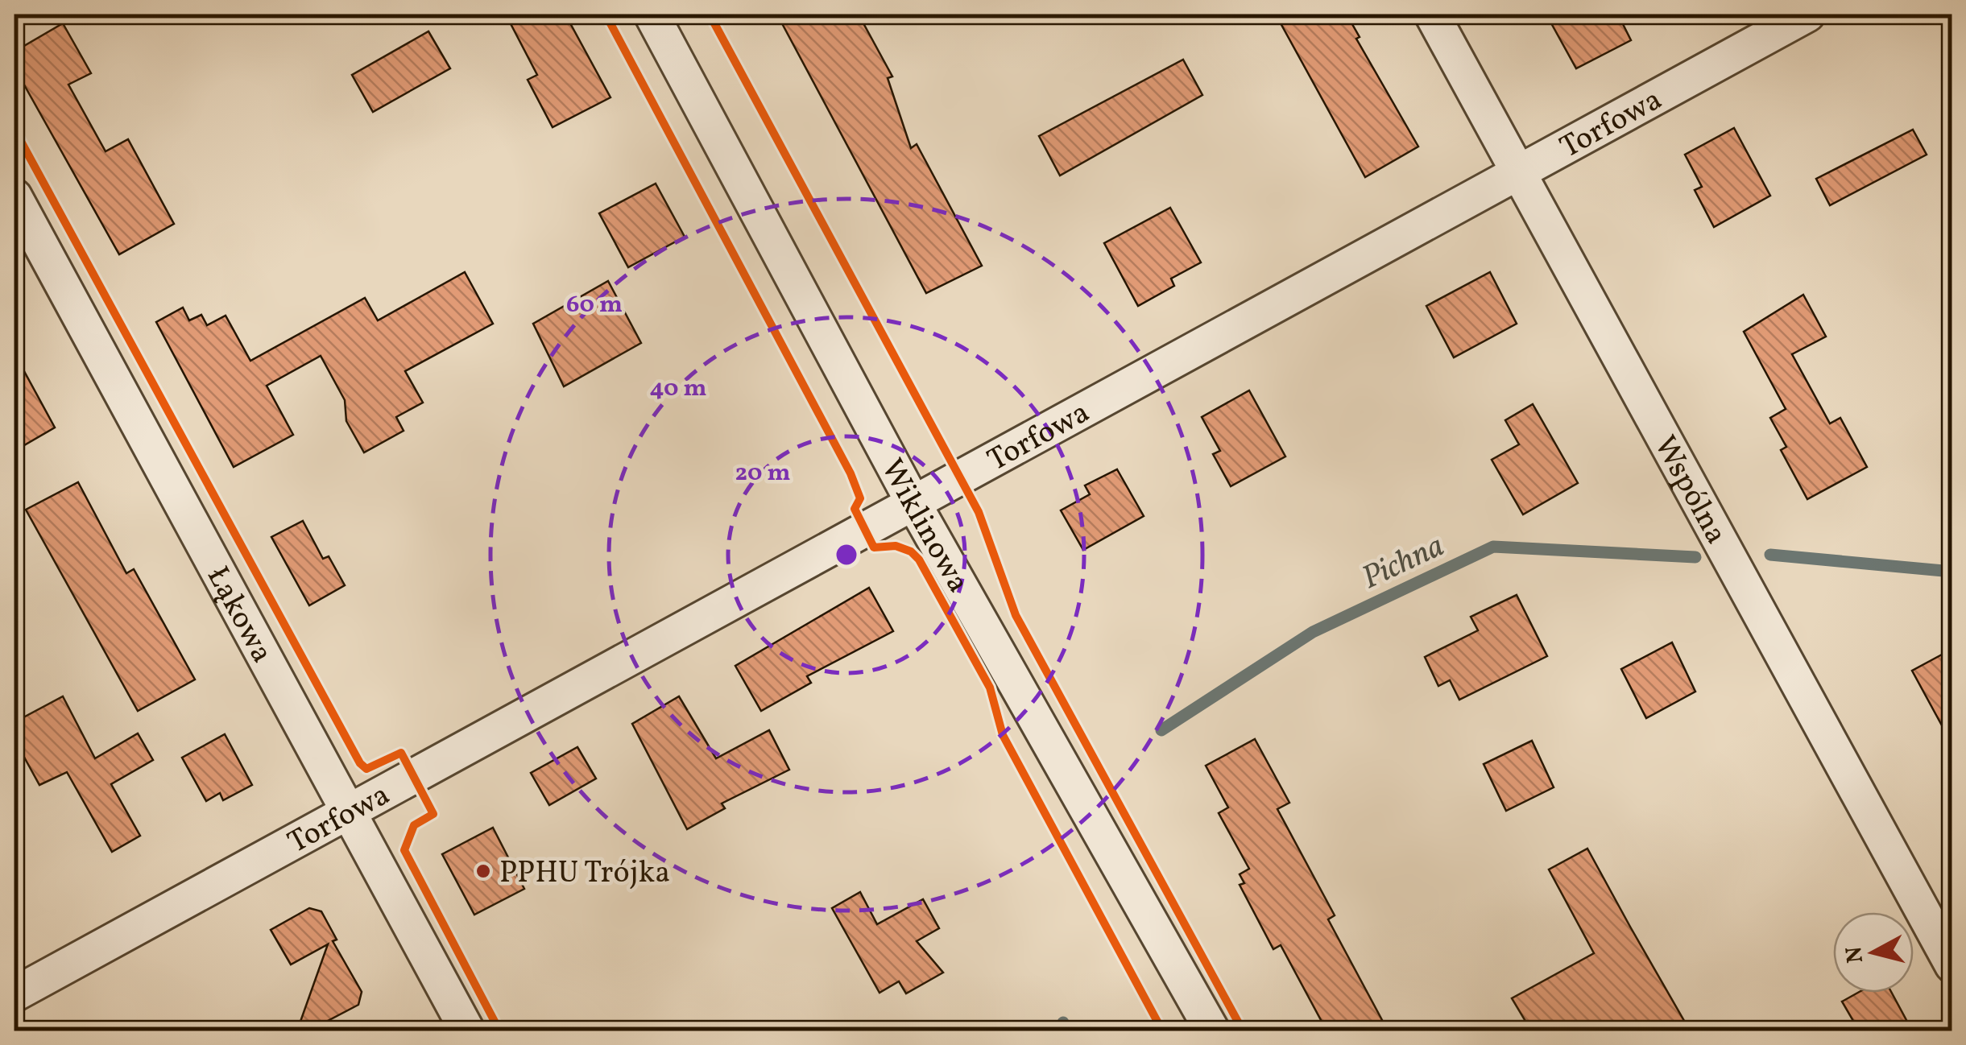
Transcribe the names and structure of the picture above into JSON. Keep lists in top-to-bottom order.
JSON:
{
  "streets": {
    "street": [
      "Torfowa",
      "Wspólna",
      "Wiklinowa",
      "Łąkowa"
    ]
  },
  "crossings": [
    ["Torfowa", "Wspólna"],
    ["Torfowa", "Wiklinowa"],
    ["Torfowa", "Łąkowa"]
  ],
  "water": ["Pichna"],
  "places": ["PPHU Trójka"],
  "north": "left",
  "rings": ["60 m", "40 m", "20 m"]
}
